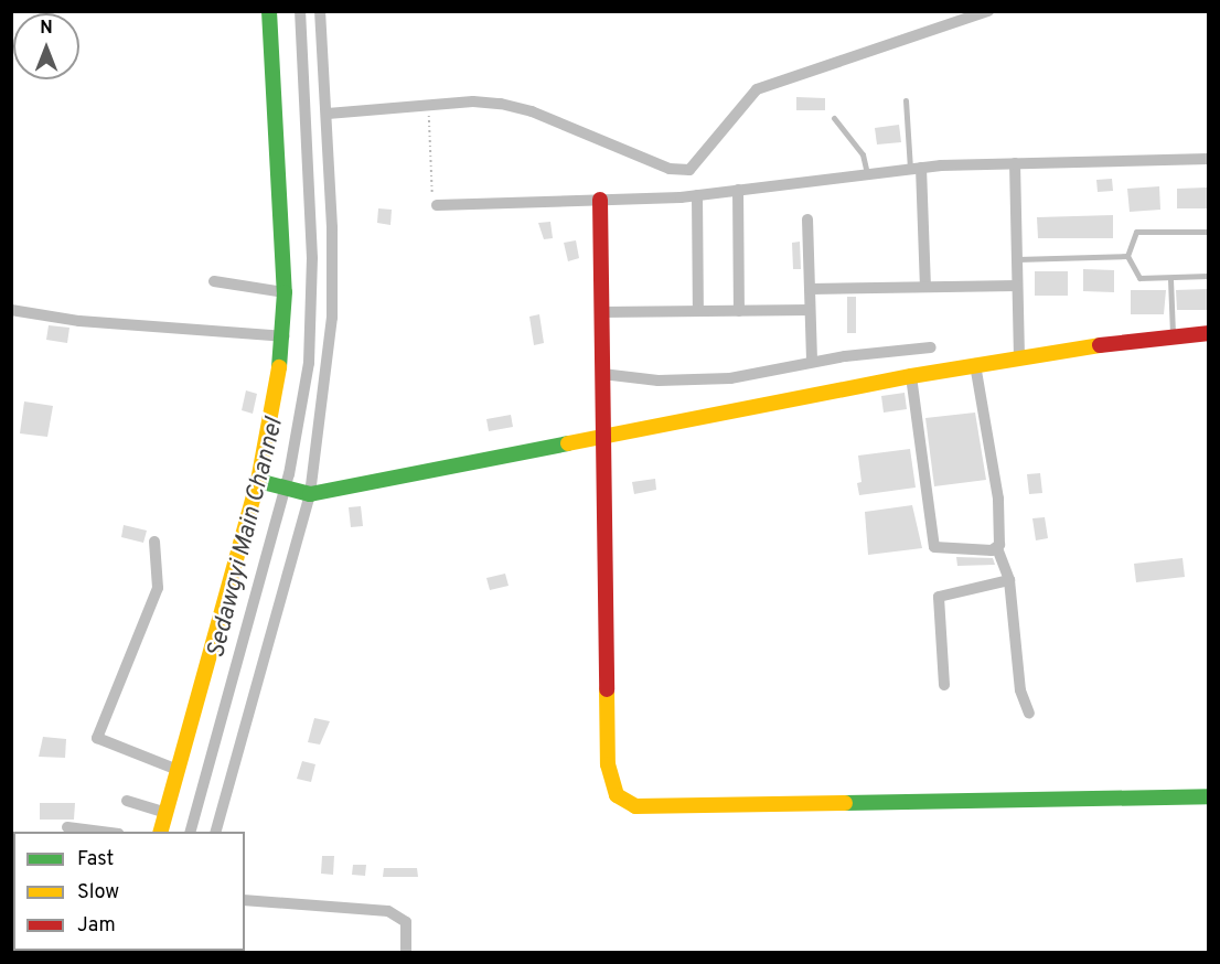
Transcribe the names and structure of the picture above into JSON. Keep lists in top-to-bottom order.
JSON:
{
  "water": ["Sedawgyi Main Channel"],
  "legend": ["Fast", "Slow", "Jam"],
  "north": "top"
}
